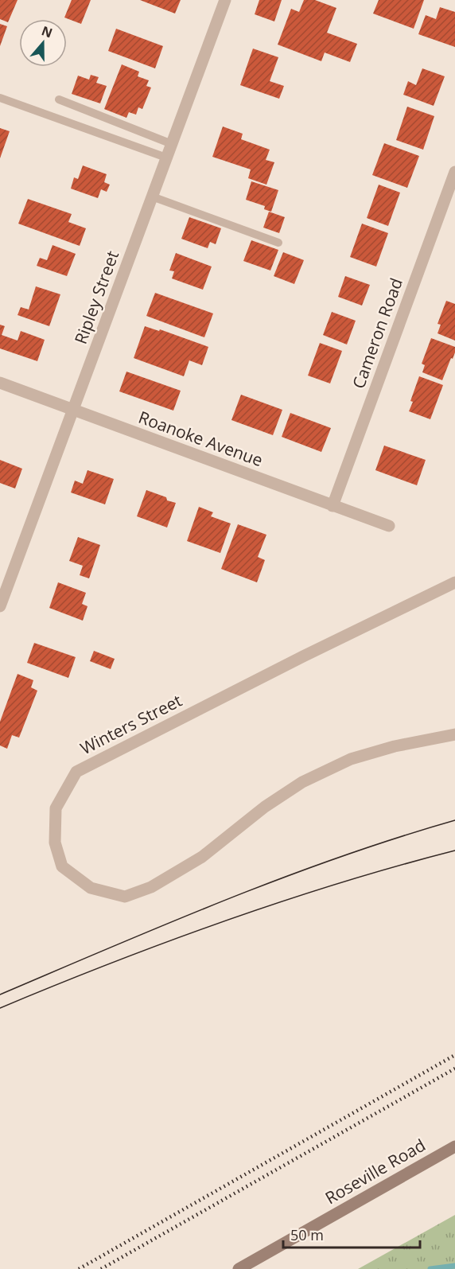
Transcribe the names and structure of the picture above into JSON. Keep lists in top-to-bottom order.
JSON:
{
  "streets": {
    "main road": ["Roseville Road"],
    "street": [
      "Ripley Street",
      "Cameron Road",
      "Roanoke Avenue",
      "Winters Street"
    ]
  },
  "crossings": [
    ["Ripley Street", "Roanoke Avenue"],
    ["Cameron Road", "Roanoke Avenue"]
  ],
  "scale_bar": "50 m",
  "north": "top"
}
